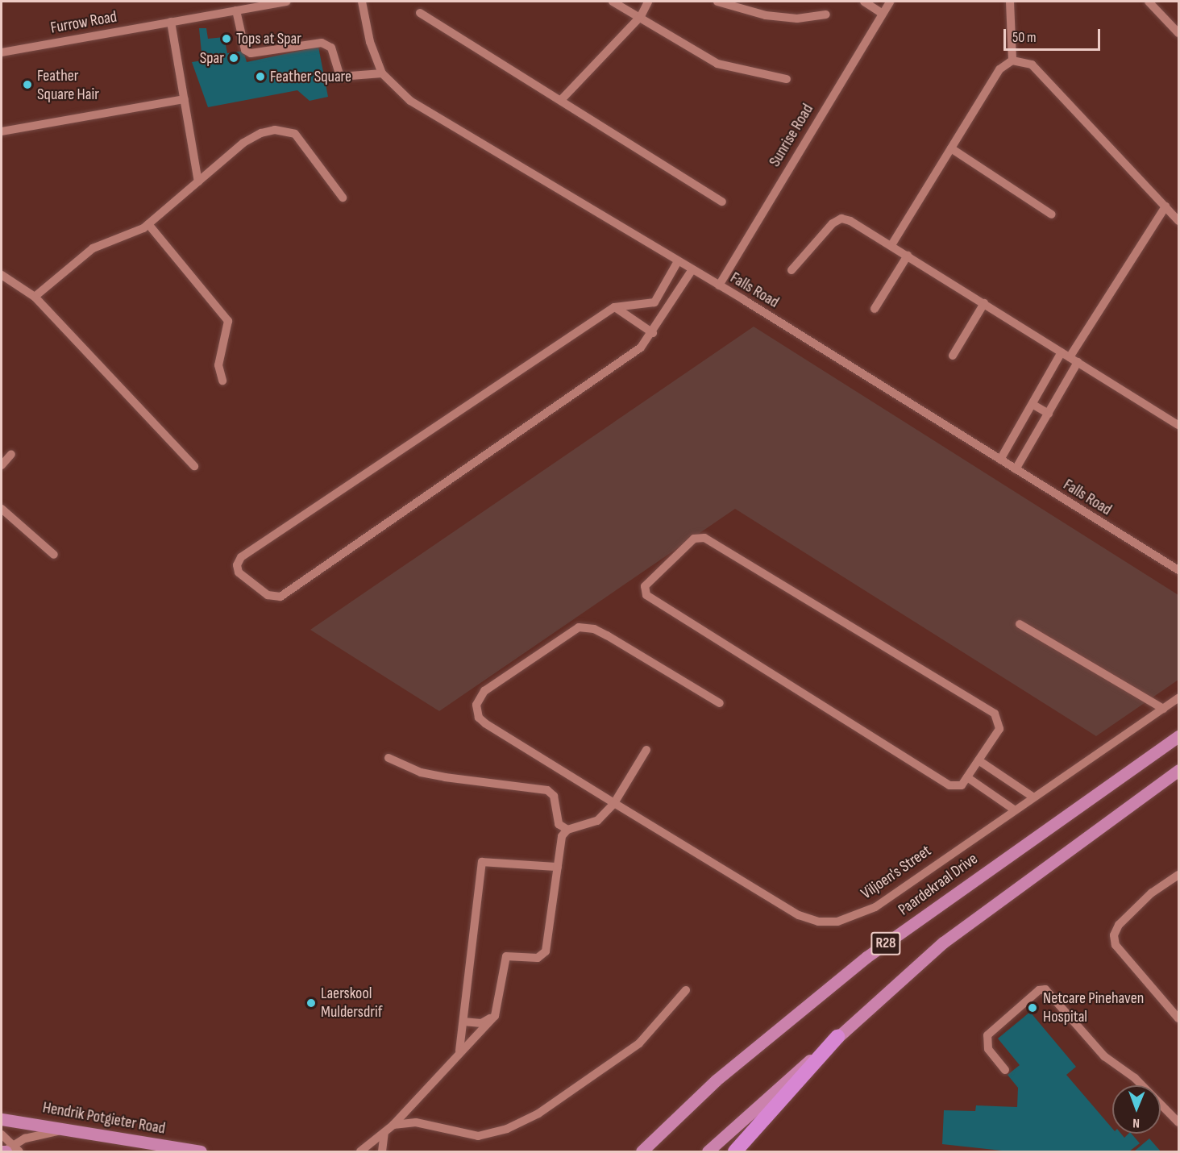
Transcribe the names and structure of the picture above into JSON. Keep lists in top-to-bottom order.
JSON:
{
  "streets": {
    "main road": ["Paardekraal Drive", "R28", "Hendrik Potgieter Road"],
    "street": [
      "Furrow Road",
      "Sunrise Road",
      "Falls Road",
      "Viljoen's Street"
    ]
  },
  "crossings": [
    ["Sunrise Road", "Falls Road"]
  ],
  "places": [
    "Tops at Spar",
    "Spar",
    "Feather Square",
    "Feather Square Hair",
    "Laerskool Muldersdrif",
    "Netcare Pinehaven Hospital"
  ],
  "scale_bar": "50 m",
  "north": "bottom"
}
